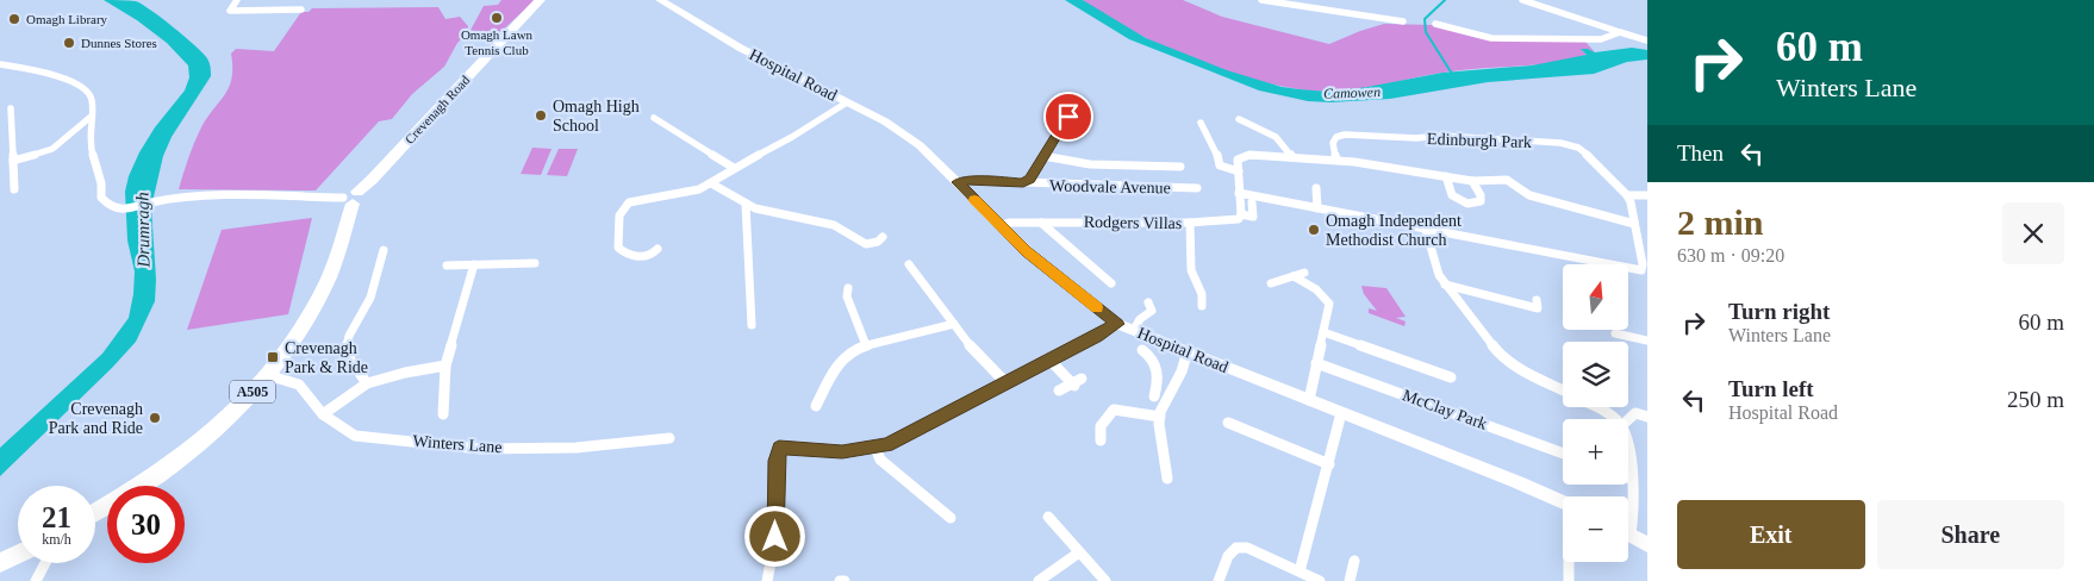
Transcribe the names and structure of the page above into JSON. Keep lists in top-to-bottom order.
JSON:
{
  "streets": {
    "highway": ["Crevenagh Road", "A505"],
    "main road": ["Hospital Road"],
    "street": [
      "Edinburgh Park",
      "Woodvale Avenue",
      "Rodgers Villas",
      "McClay Park",
      "Winters Lane"
    ]
  },
  "crossings": [
    ["Hospital Road", "Woodvale Avenue"],
    ["Hospital Road", "Rodgers Villas"],
    ["Crevenagh Road", "Winters Lane"]
  ],
  "water": ["Camowen", "Drumragh"],
  "places": {
    "other": [
      "Omagh Lawn Tennis Club",
      "Omagh Library",
      "Dunnes Stores",
      "Omagh High School",
      "Omagh Independent Methodist Church",
      "Crevenagh Park and Ride"
    ],
    "transit": ["Crevenagh Park & Ride"]
  },
  "north": "top",
  "page": {
    "turn": ["60 m", "Winters Lane"],
    "then": "Then",
    "heading": ["2 min", "630 m · 09:20"],
    "map_buttons": ["+", "−"],
    "list": [
      {
        "name": "Turn right",
        "note": "Winters Lane",
        "value": "60 m"
      },
      {
        "name": "Turn left",
        "note": "Hospital Road",
        "value": "250 m"
      }
    ],
    "speed": "21 km/h",
    "limit": "30",
    "buttons": ["Exit", "Share"]
  }
}
